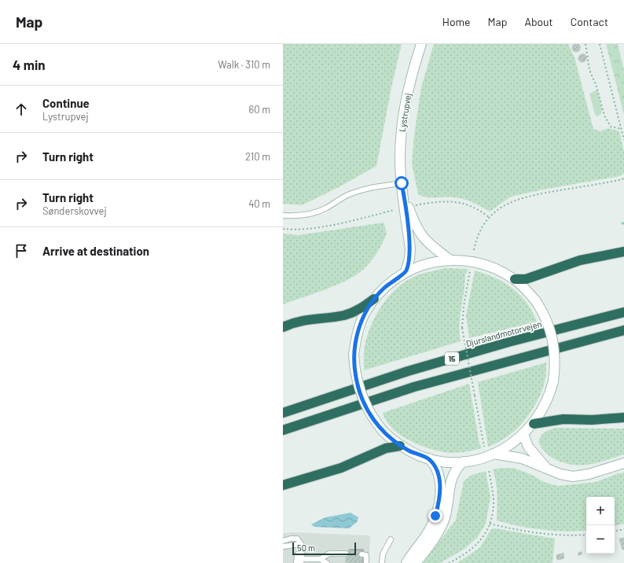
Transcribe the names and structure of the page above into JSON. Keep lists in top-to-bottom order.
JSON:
{
  "streets": {
    "highway": ["Djurslandmotorvejen", "15"],
    "street": ["Lystrupvej"]
  },
  "scale_bar": "50 m",
  "page": {
    "header": "Map",
    "nav": [
      "Home",
      "Map",
      "About",
      "Contact"
    ],
    "heading": ["4 min", "Walk · 310 m"],
    "list": [
      ["Continue", "Lystrupvej", "60 m"],
      ["Turn right", "210 m"],
      ["Turn right", "Sønderskovvej", "40 m"],
      "Arrive at destination"
    ],
    "map_buttons": ["+", "−"],
    "scale": "50 m"
  }
}
